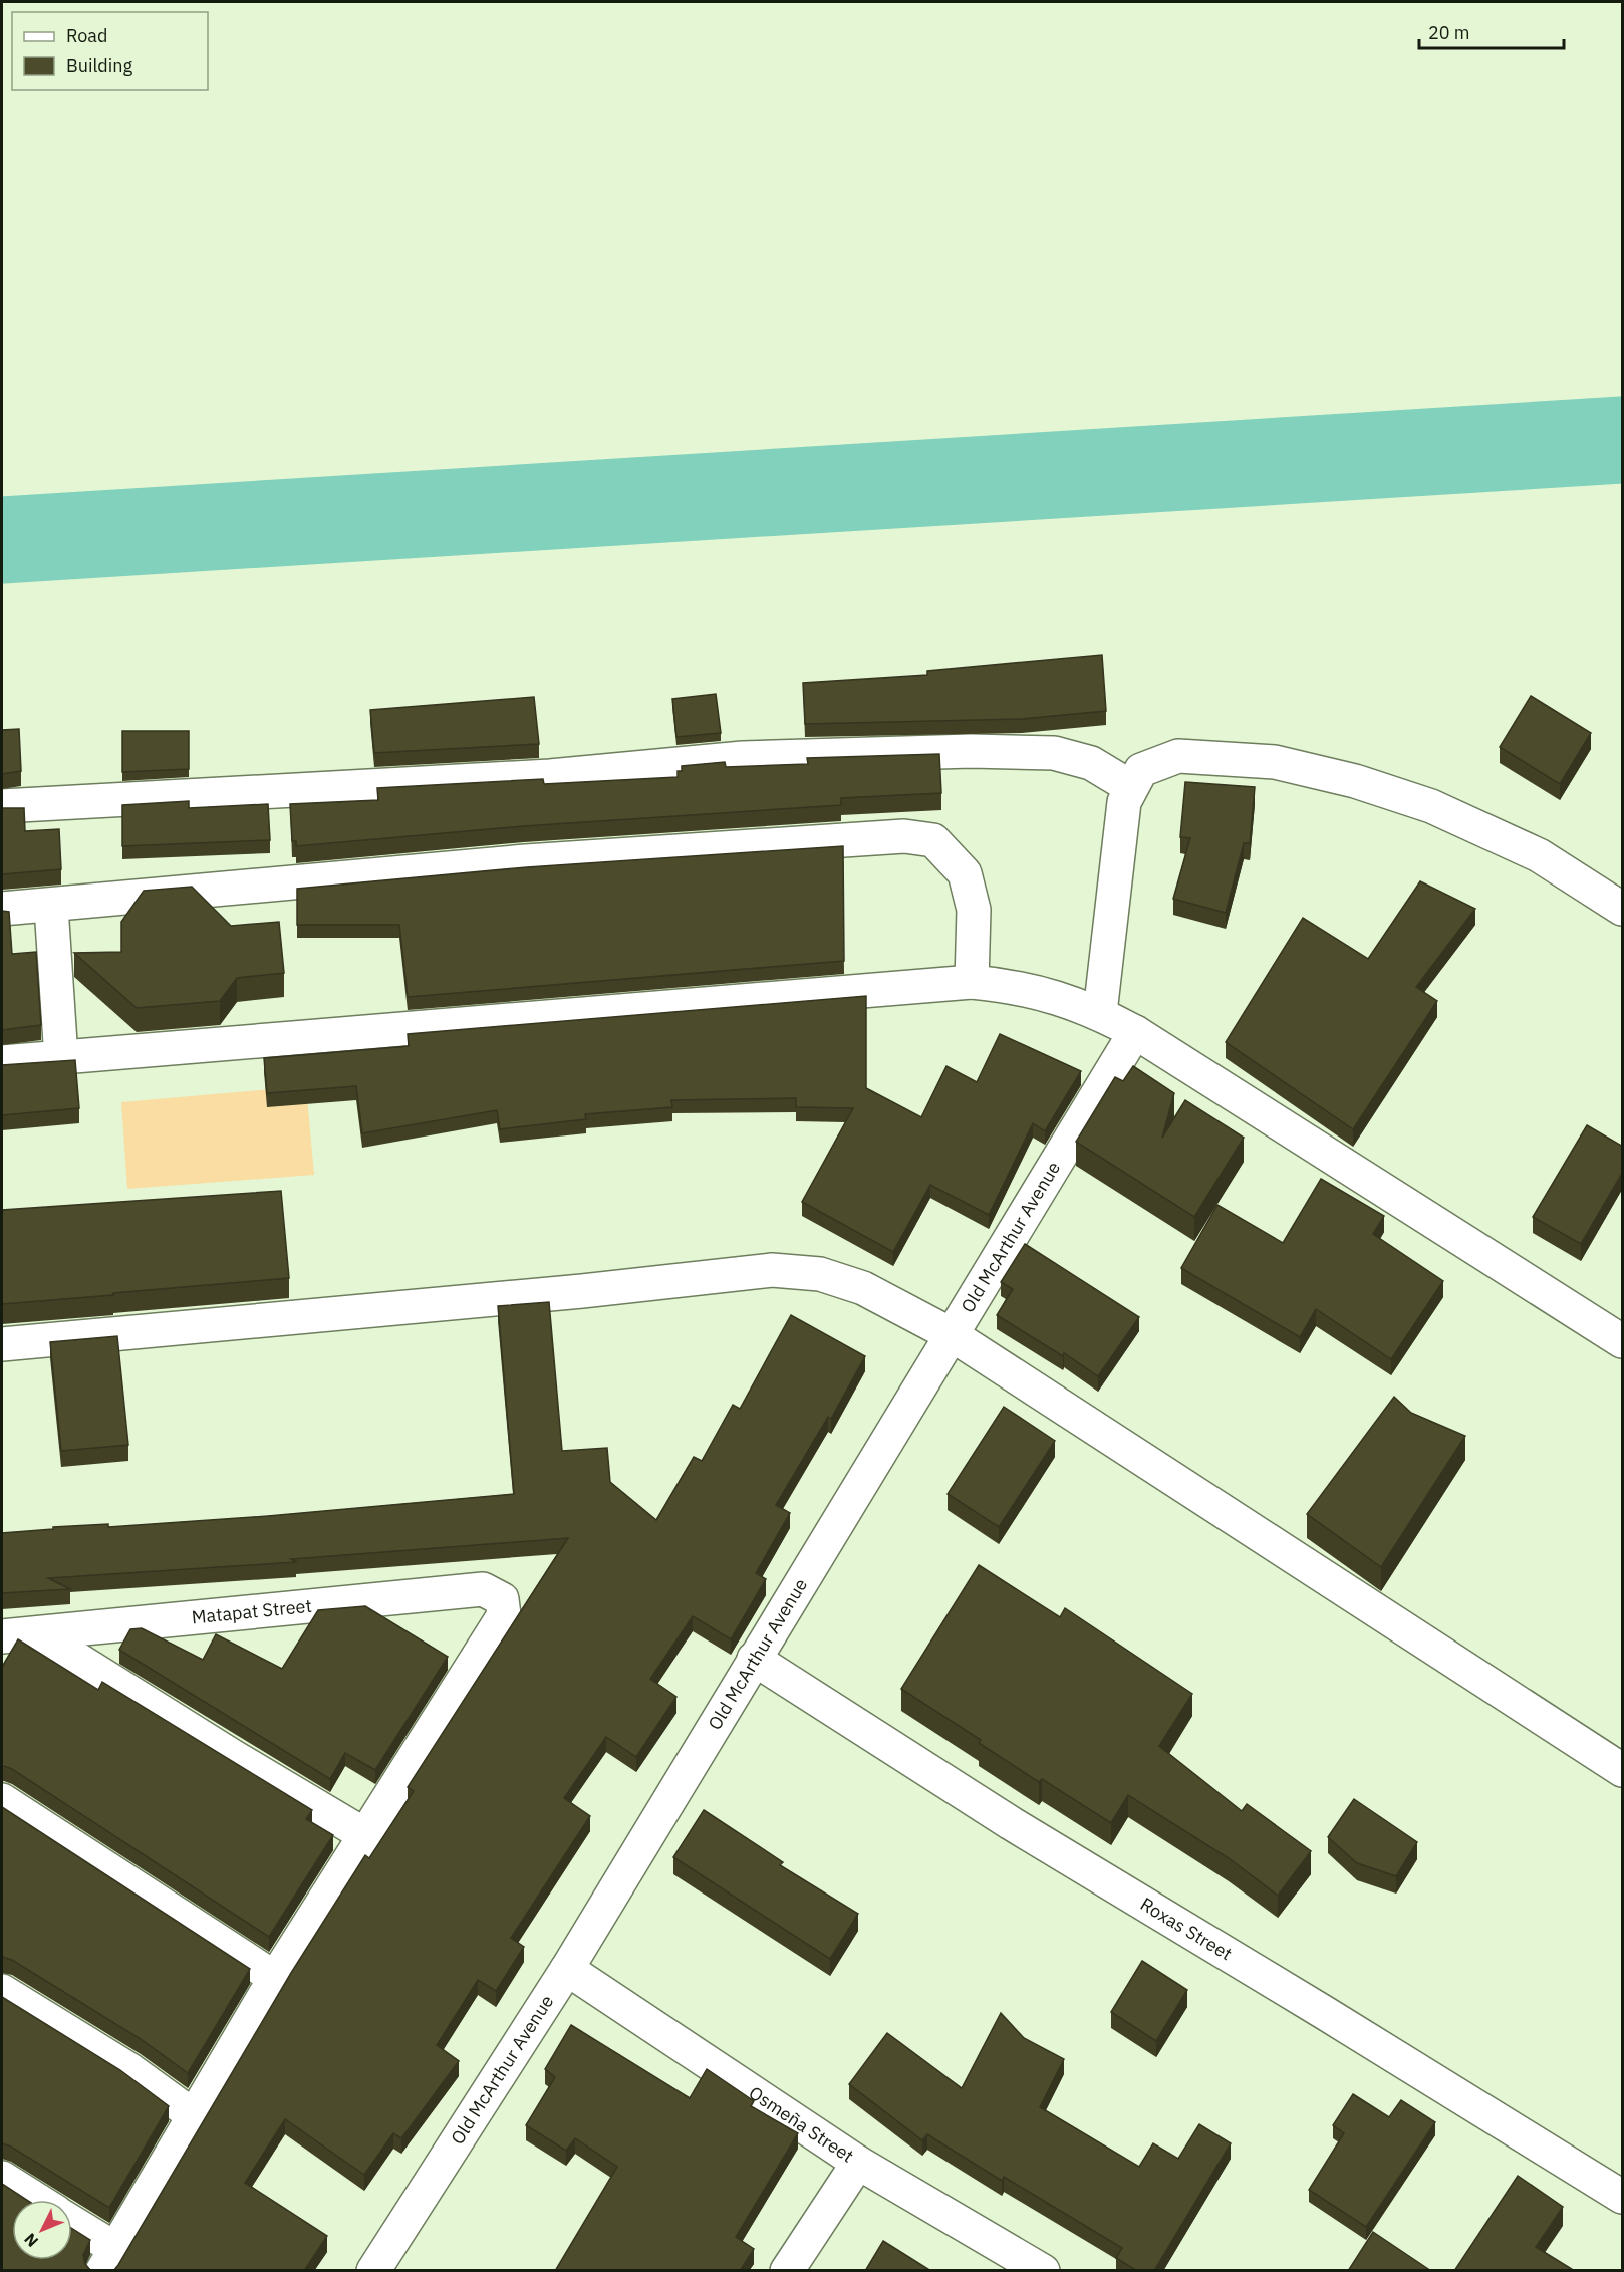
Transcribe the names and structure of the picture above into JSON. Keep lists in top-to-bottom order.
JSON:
{
  "streets": {
    "street": [
      "Old McArthur Avenue",
      "Matapat Street",
      "Roxas Street",
      "Osmeña Street"
    ]
  },
  "crossings": [
    ["Old McArthur Avenue", "Roxas Street"],
    ["Old McArthur Avenue", "Osmeña Street"]
  ],
  "legend": ["Road", "Building"],
  "scale_bar": "20 m",
  "north": "bottom left"
}
